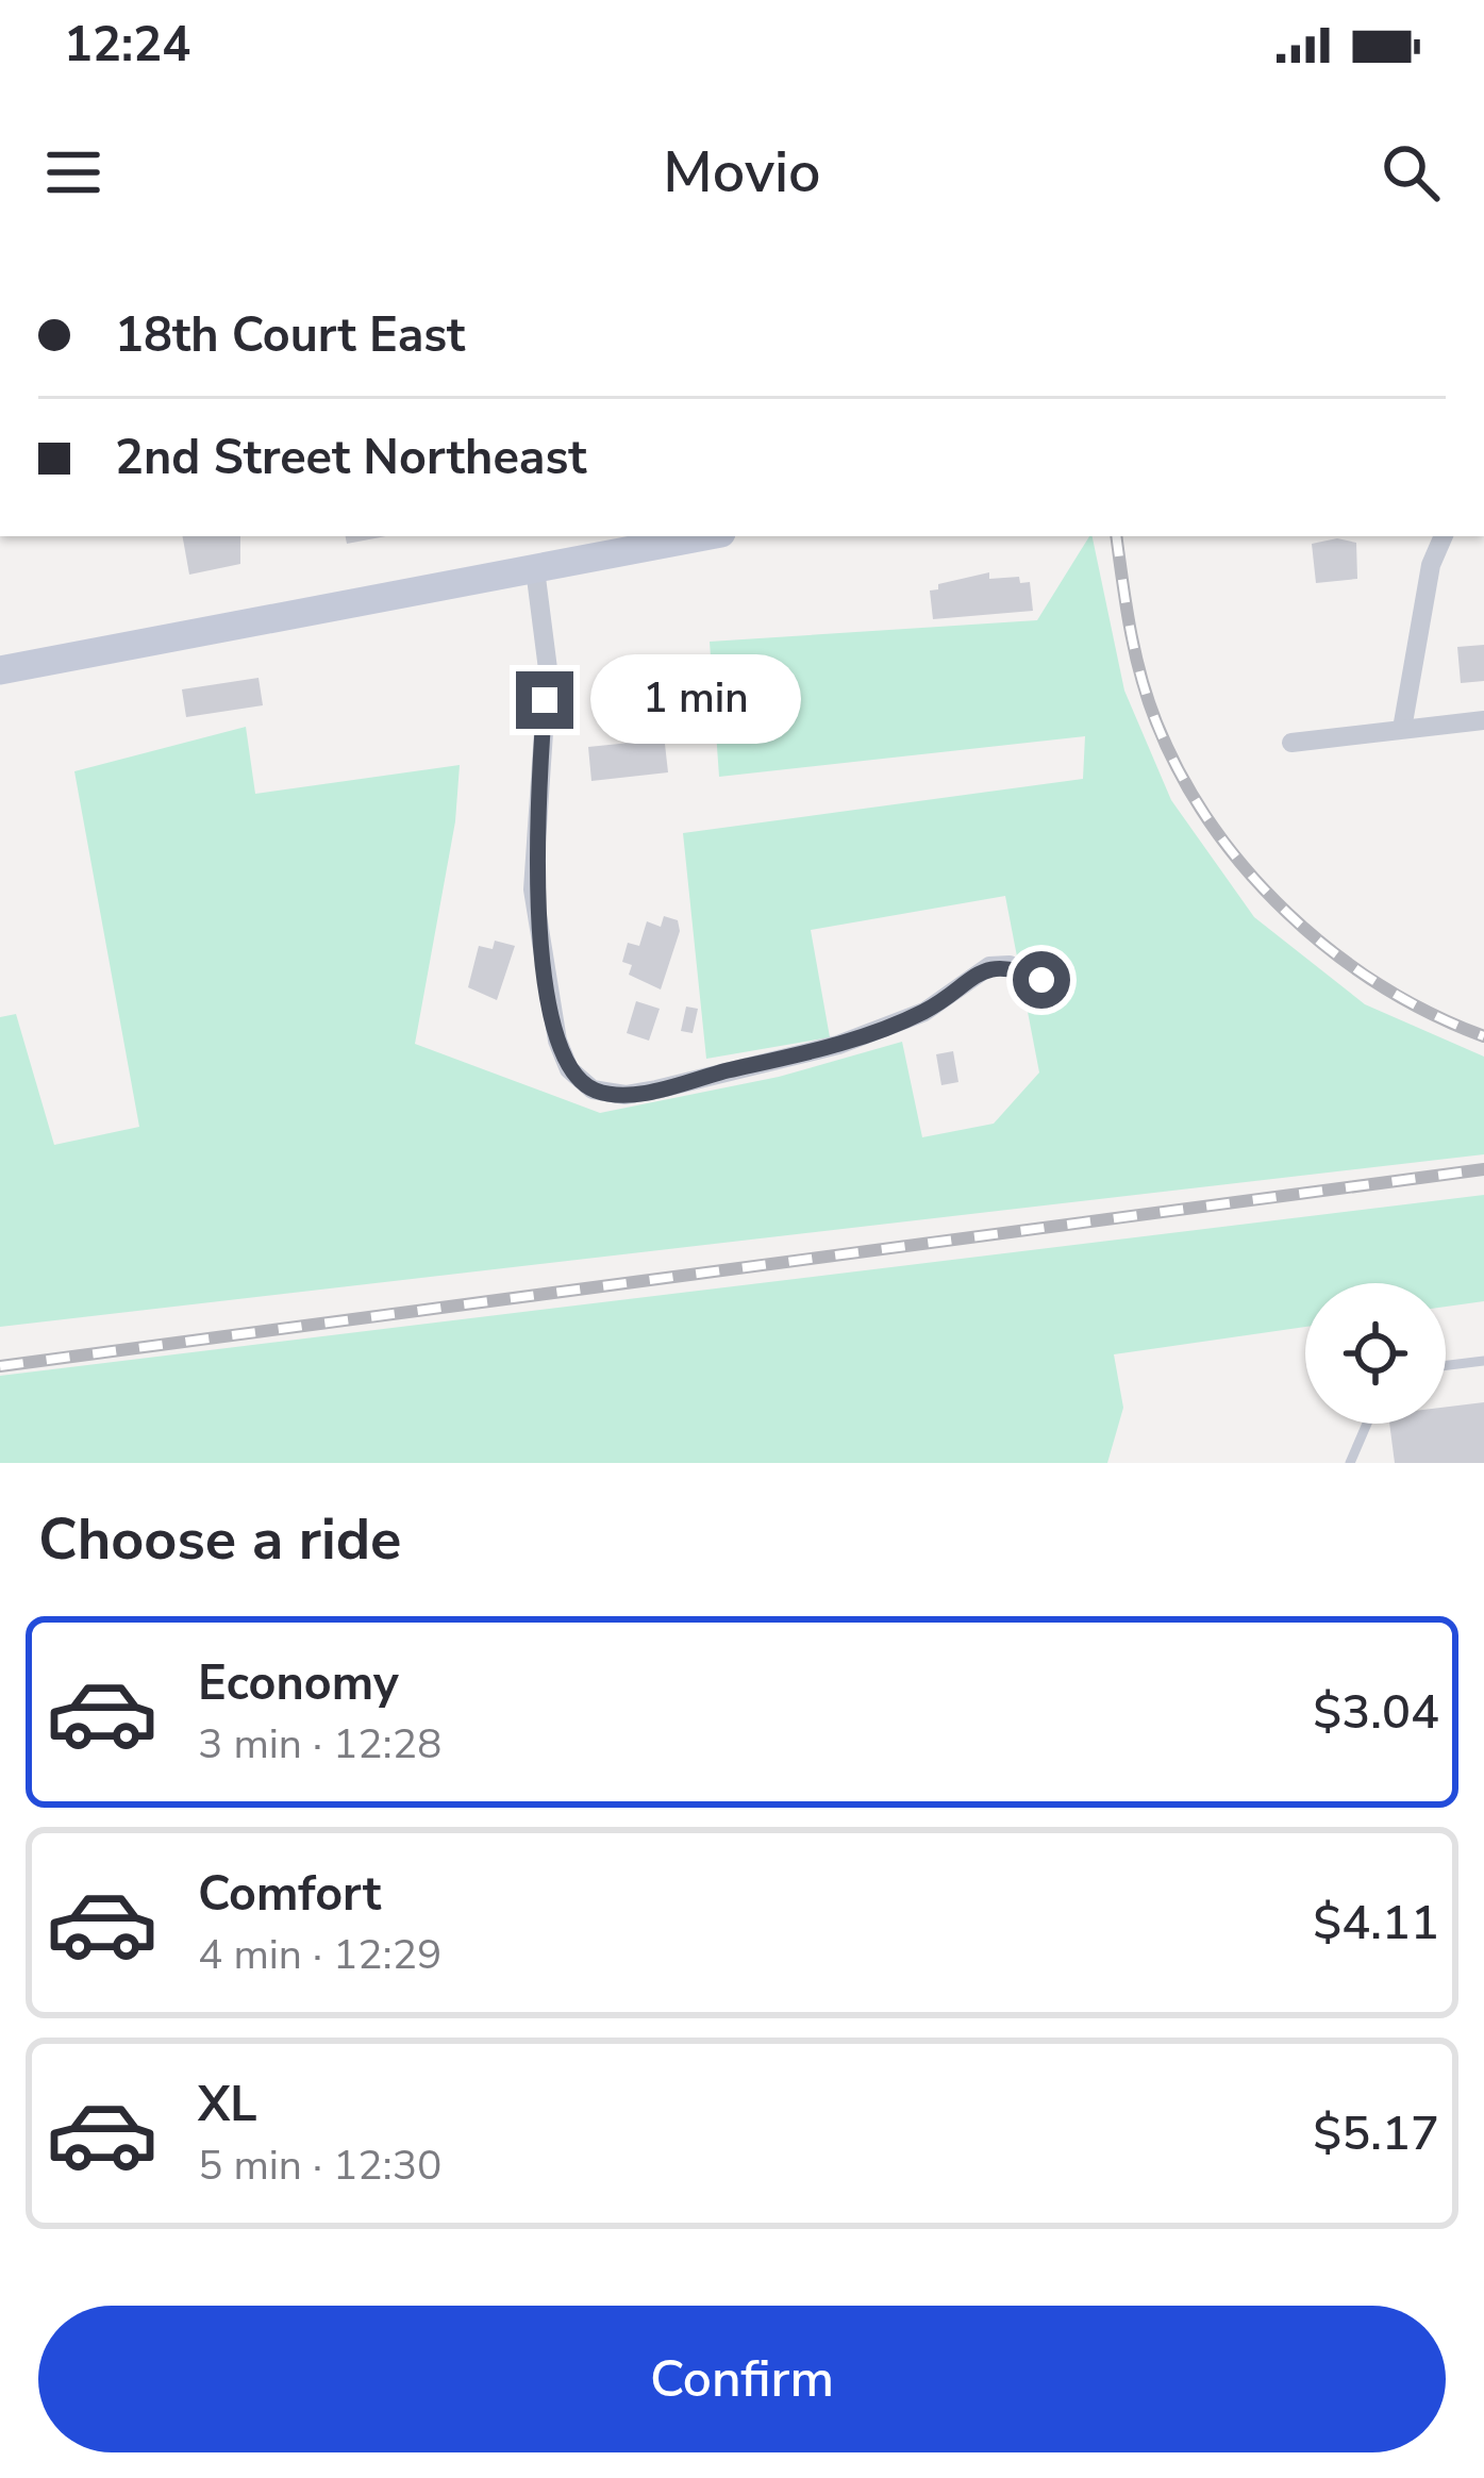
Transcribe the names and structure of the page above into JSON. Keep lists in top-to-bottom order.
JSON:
{
  "page": {
    "status": "12:24",
    "header": "Movio",
    "banner": ["18th Court East", "2nd Street Northeast"],
    "bubble": "1 min",
    "heading": "Choose a ride",
    "list": [
      {
        "name": "Economy",
        "note": "3 min · 12:28",
        "value": "$3.04"
      },
      {
        "name": "Comfort",
        "note": "4 min · 12:29",
        "value": "$4.11"
      },
      {
        "name": "XL",
        "note": "5 min · 12:30",
        "value": "$5.17"
      }
    ],
    "buttons": "Confirm"
  }
}
